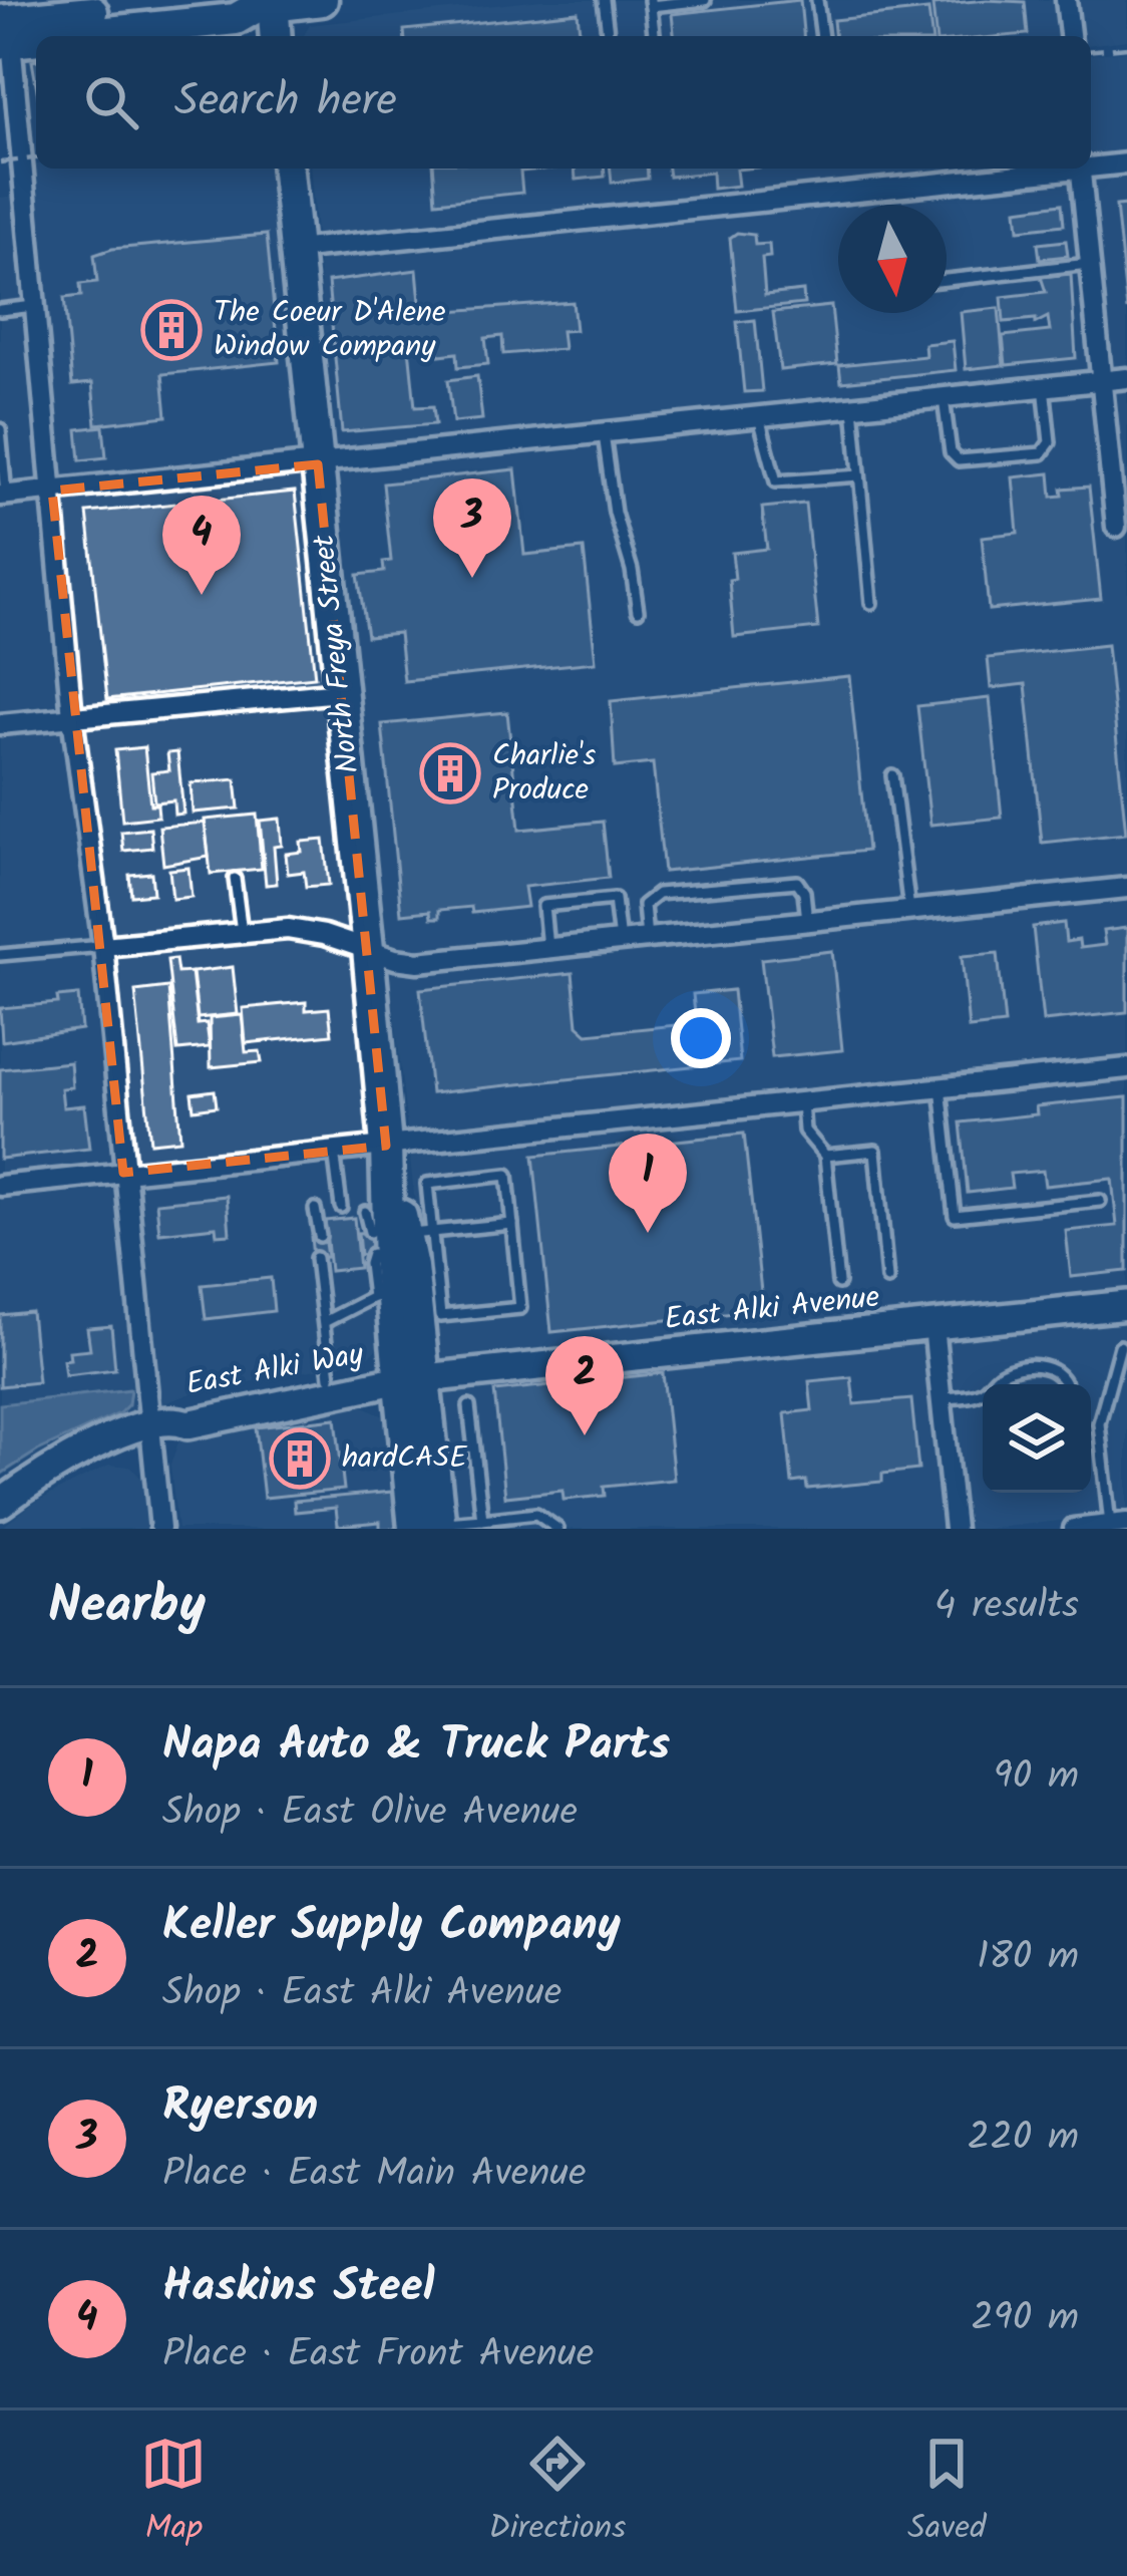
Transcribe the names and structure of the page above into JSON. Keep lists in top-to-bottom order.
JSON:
{
  "streets": {
    "main road": ["North Freya Street"],
    "street": ["East Alki Avenue", "East Alki Way"]
  },
  "crossings": [
    ["North Freya Street", "East Alki Avenue"],
    ["North Freya Street", "East Alki Way"],
    ["East Alki Avenue", "East Alki Way"]
  ],
  "places": {
    "building": ["The Coeur D'Alene Window Company", "Charlie's Produce", "hardCASE"]
  },
  "north": "bottom",
  "page": {
    "search": "Search here",
    "pins": [
      "3",
      "4",
      "1",
      "2"
    ],
    "heading": ["Nearby", "4 results"],
    "list": [
      {
        "mark": "1",
        "name": "Napa Auto & Truck Parts",
        "note": "Shop · East Olive Avenue",
        "value": "90 m"
      },
      {
        "mark": "2",
        "name": "Keller Supply Company",
        "note": "Shop · East Alki Avenue",
        "value": "180 m"
      },
      {
        "mark": "3",
        "name": "Ryerson",
        "note": "Place · East Main Avenue",
        "value": "220 m"
      },
      {
        "mark": "4",
        "name": "Haskins Steel",
        "note": "Place · East Front Avenue",
        "value": "290 m"
      }
    ],
    "nav": ["Map", "Directions", "Saved"]
  }
}
